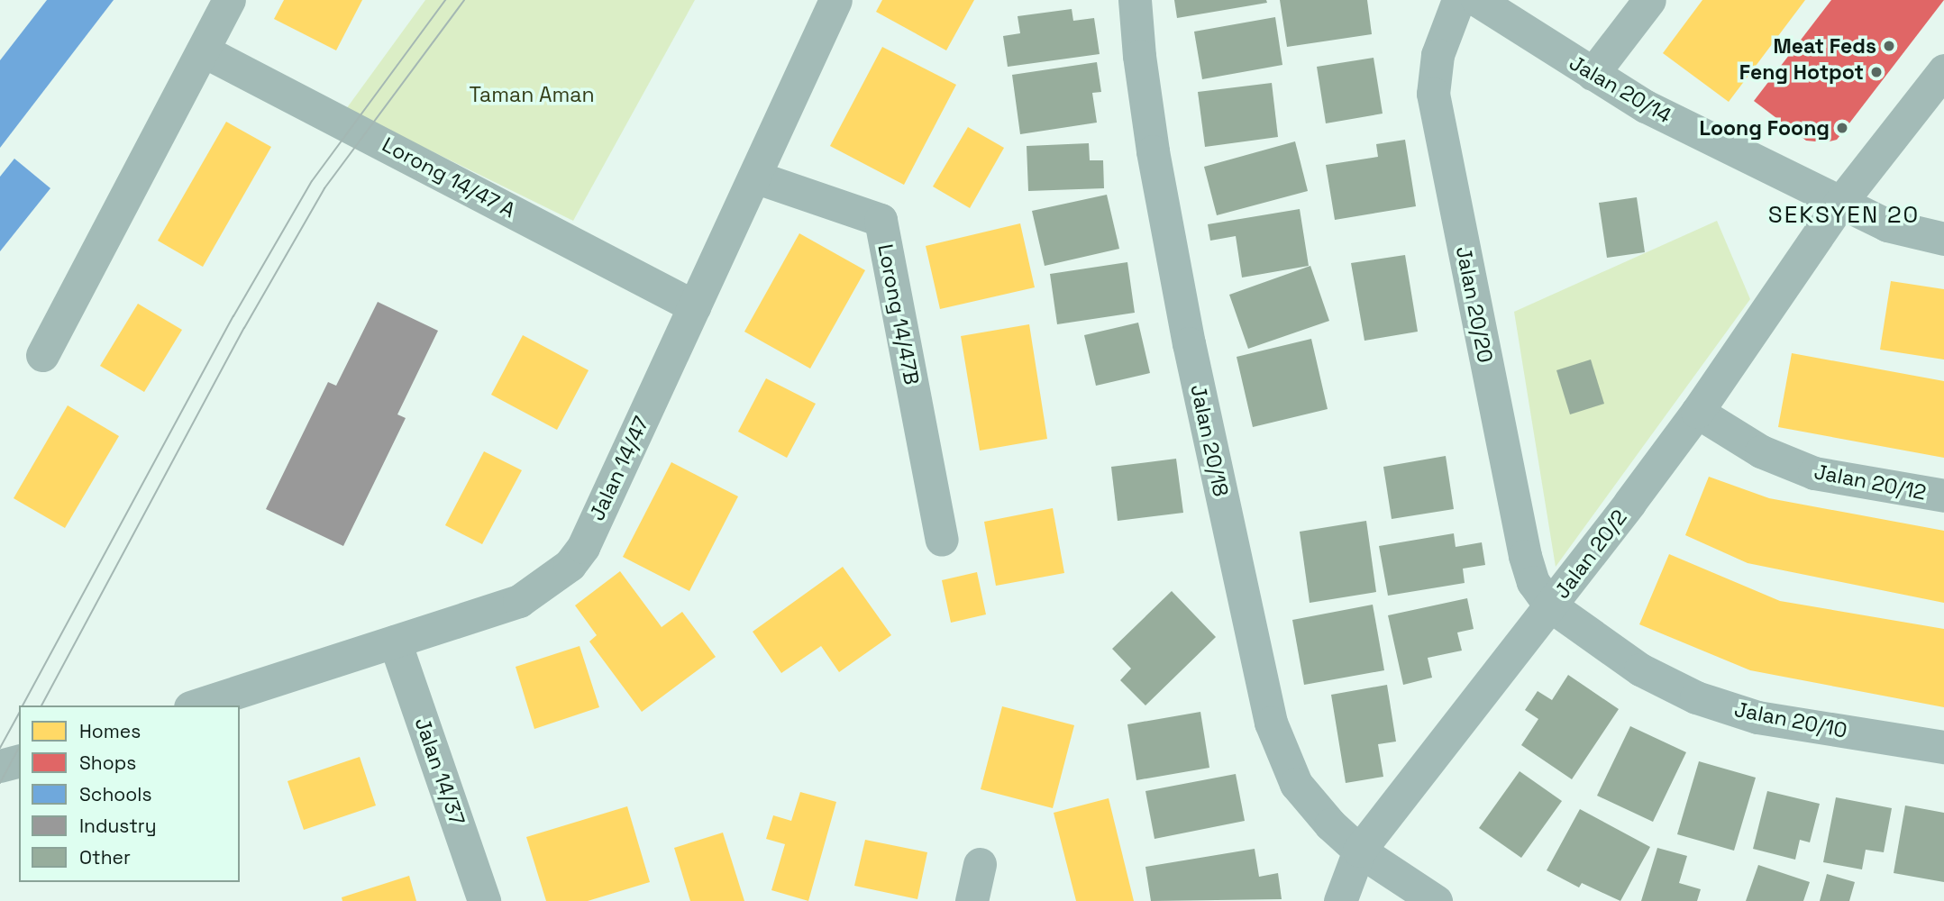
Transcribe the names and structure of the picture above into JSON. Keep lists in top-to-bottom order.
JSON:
{
  "streets": {
    "street": [
      "Jalan 20/14",
      "Lorong 14/47 A",
      "Jalan 20/20",
      "Lorong 14/47B",
      "Jalan 20/18",
      "Jalan 14/47",
      "Jalan 20/12",
      "Jalan 20/2",
      "Jalan 20/10",
      "Jalan 14/37"
    ]
  },
  "crossings": [
    ["Jalan 20/14", "Jalan 20/2"],
    ["Lorong 14/47 A", "Jalan 14/47"],
    ["Jalan 20/20", "Jalan 20/2"],
    ["Jalan 20/20", "Jalan 20/10"],
    ["Lorong 14/47B", "Jalan 14/47"],
    ["Jalan 20/18", "Jalan 20/2"],
    ["Jalan 14/47", "Jalan 14/37"],
    ["Jalan 20/12", "Jalan 20/2"],
    ["Jalan 20/2", "Jalan 20/10"]
  ],
  "districts": ["SEKSYEN 20"],
  "parks": ["Taman Aman"],
  "places": ["Meat Feds", "Feng Hotpot", "Loong Foong"],
  "legend": [
    "Homes",
    "Shops",
    "Schools",
    "Industry",
    "Other"
  ]
}
